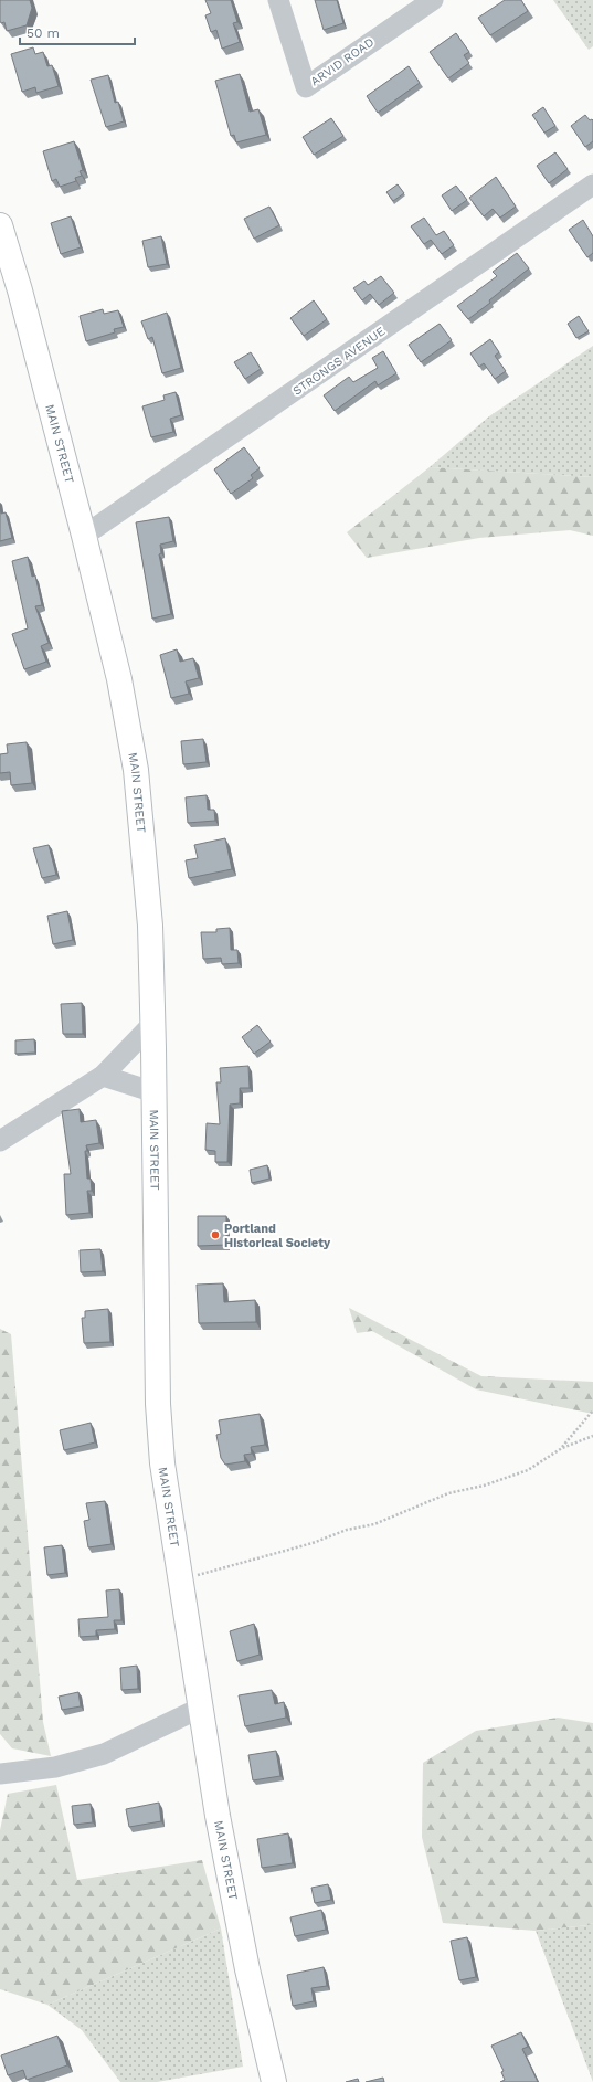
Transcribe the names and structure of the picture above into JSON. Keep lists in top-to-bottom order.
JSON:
{
  "streets": {
    "main road": ["MAIN STREET"],
    "street": ["ARVID ROAD", "STRONGS AVENUE"]
  },
  "crossings": [
    ["STRONGS AVENUE", "MAIN STREET"]
  ],
  "places": ["Portland Historical Society"],
  "scale_bar": "50 m"
}
